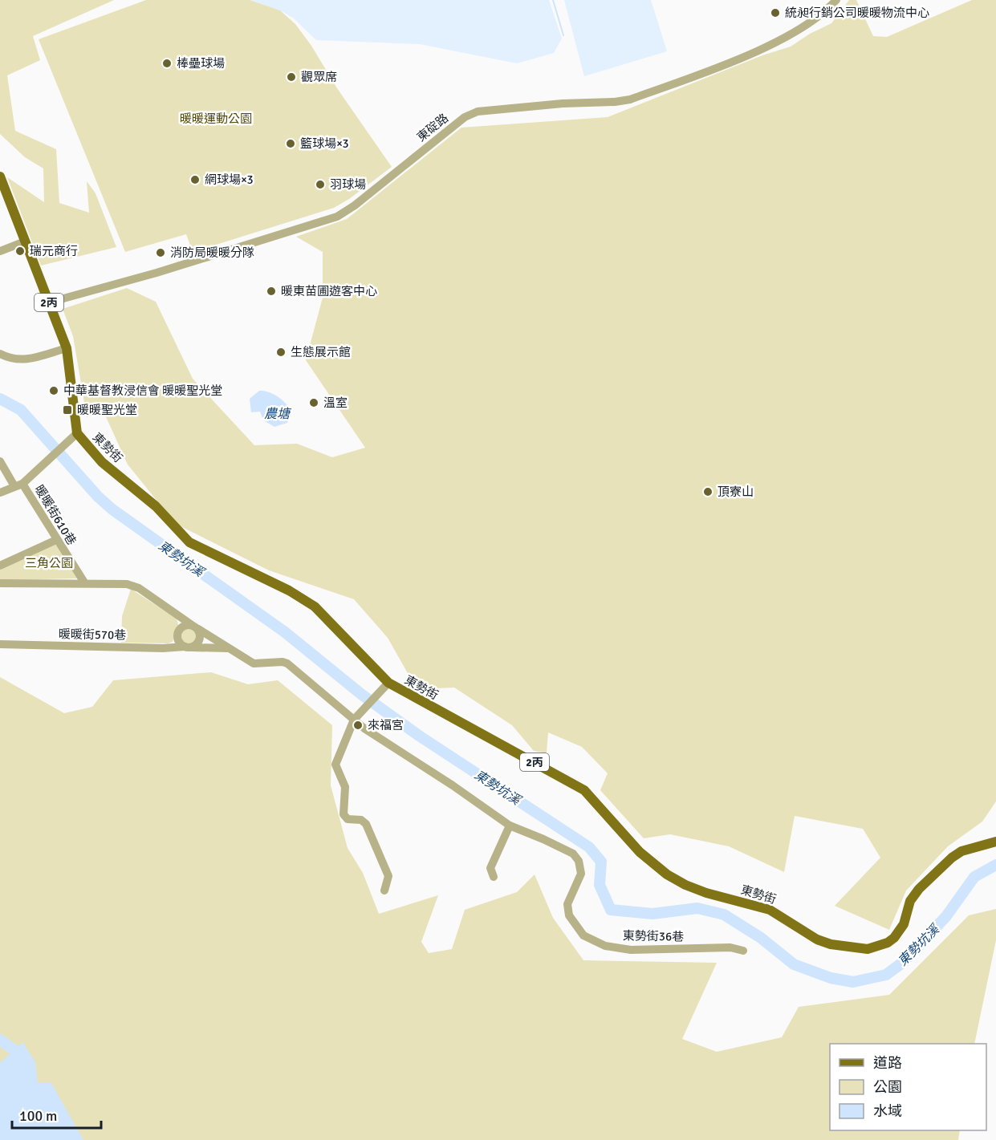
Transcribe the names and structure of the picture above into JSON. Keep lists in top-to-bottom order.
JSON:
{
  "streets": {
    "main road": ["2丙", "東勢街"],
    "street": [
      "東碇路",
      "暖暖街610巷",
      "暖暖街570巷",
      "東勢街36巷"
    ]
  },
  "crossings": [
    ["東碇路", "東勢街"]
  ],
  "water": ["農塘", "東勢坑溪"],
  "parks": ["暖暖運動公園", "三角公園"],
  "places": {
    "other": [
      "統昶行銷公司暖暖物流中心",
      "棒壘球場",
      "觀眾席",
      "籃球場×3",
      "網球場×3",
      "羽球場",
      "瑞元商行",
      "消防局暖暖分隊",
      "暖東苗圃遊客中心",
      "生態展示館",
      "中華基督教浸信會 暖暖聖光堂",
      "溫室",
      "頂寮山",
      "來福宮"
    ],
    "transit": ["暖暖聖光堂"]
  },
  "legend": ["道路", "公園", "水域"],
  "scale_bar": "100 m"
}
